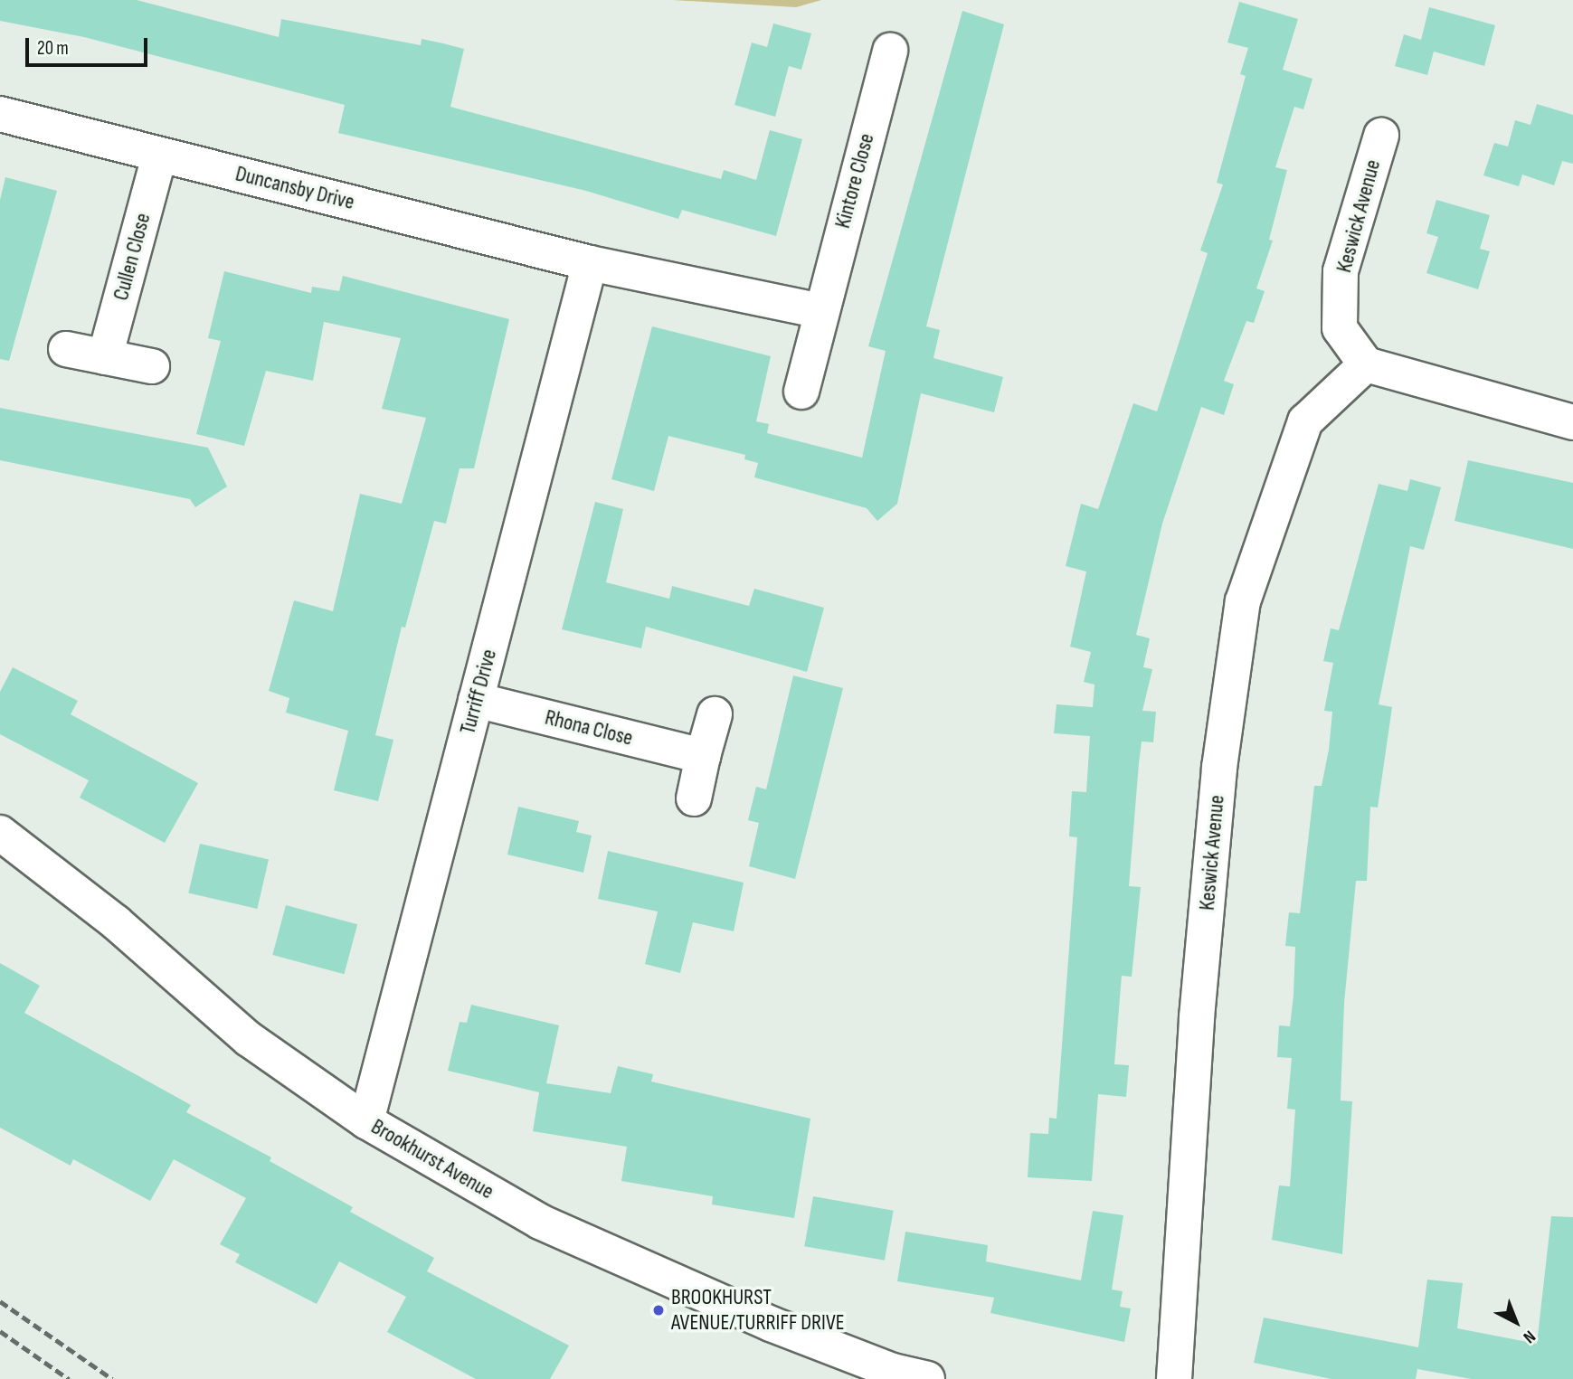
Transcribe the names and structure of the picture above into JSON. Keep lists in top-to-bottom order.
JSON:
{
  "streets": {
    "street": [
      "Kintore Close",
      "Duncansby Drive",
      "Keswick Avenue",
      "Cullen Close",
      "Turriff Drive",
      "Rhona Close",
      "Brookhurst Avenue"
    ]
  },
  "crossings": [
    ["Duncansby Drive", "Cullen Close"],
    ["Duncansby Drive", "Turriff Drive"],
    ["Turriff Drive", "Rhona Close"],
    ["Turriff Drive", "Brookhurst Avenue"]
  ],
  "places": ["BROOKHURST AVENUE/TURRIFF DRIVE"],
  "scale_bar": "20 m",
  "north": "bottom right"
}
